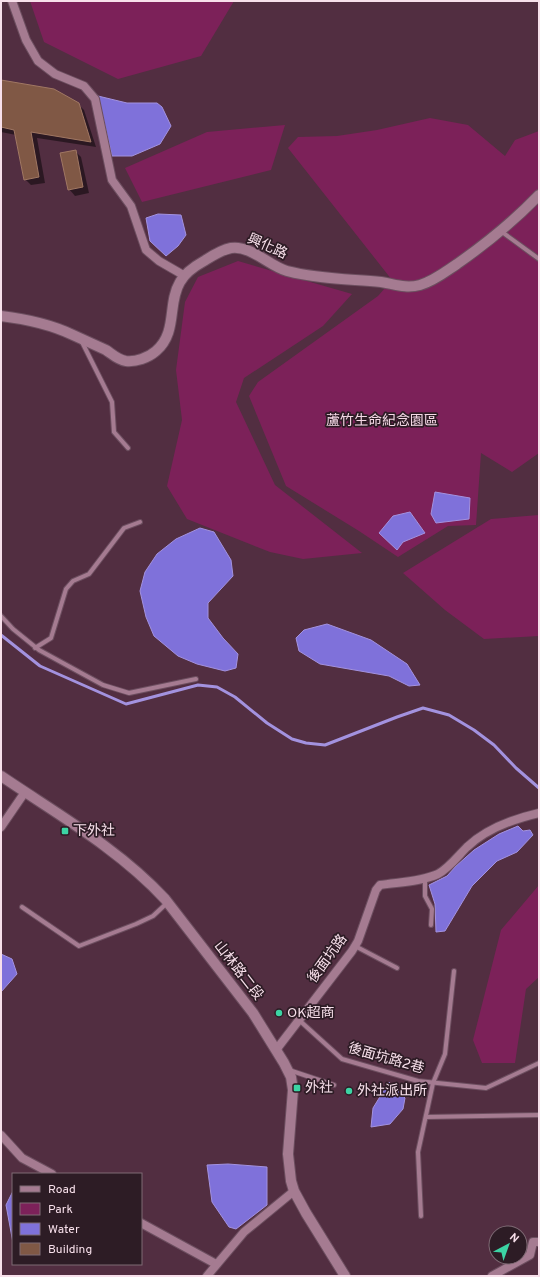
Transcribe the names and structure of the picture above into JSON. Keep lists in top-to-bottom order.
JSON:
{
  "streets": {
    "street": ["興化路", "後面坑路", "山林路二段"],
    "lane": ["後面坑路2巷"]
  },
  "crossings": [
    ["後面坑路", "山林路二段"],
    ["後面坑路", "後面坑路2巷"]
  ],
  "parks": ["蘆竹生命紀念園區"],
  "places": {
    "transit": ["下外社", "外社"],
    "other": ["OK超商", "外社派出所"]
  },
  "legend": [
    "Road",
    "Park",
    "Water",
    "Building"
  ],
  "north": "top right"
}
